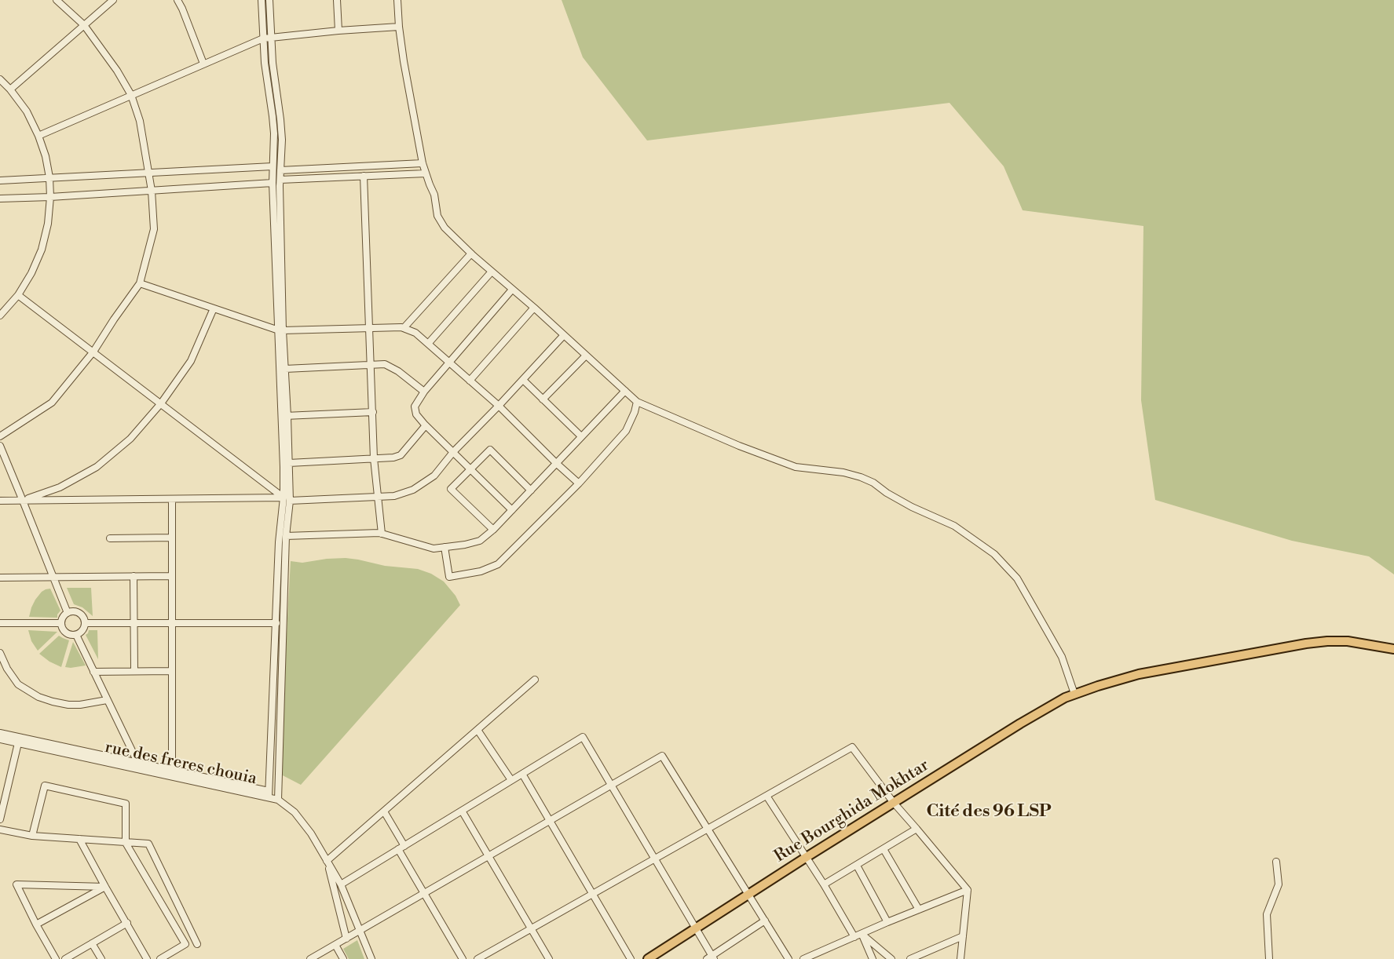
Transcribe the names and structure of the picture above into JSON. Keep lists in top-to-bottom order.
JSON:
{
  "streets": {
    "main road": ["Rue Bourghida Mokhtar"],
    "street": ["rue des freres chouia"]
  },
  "districts": ["Cité des 96 LSP"]
}
